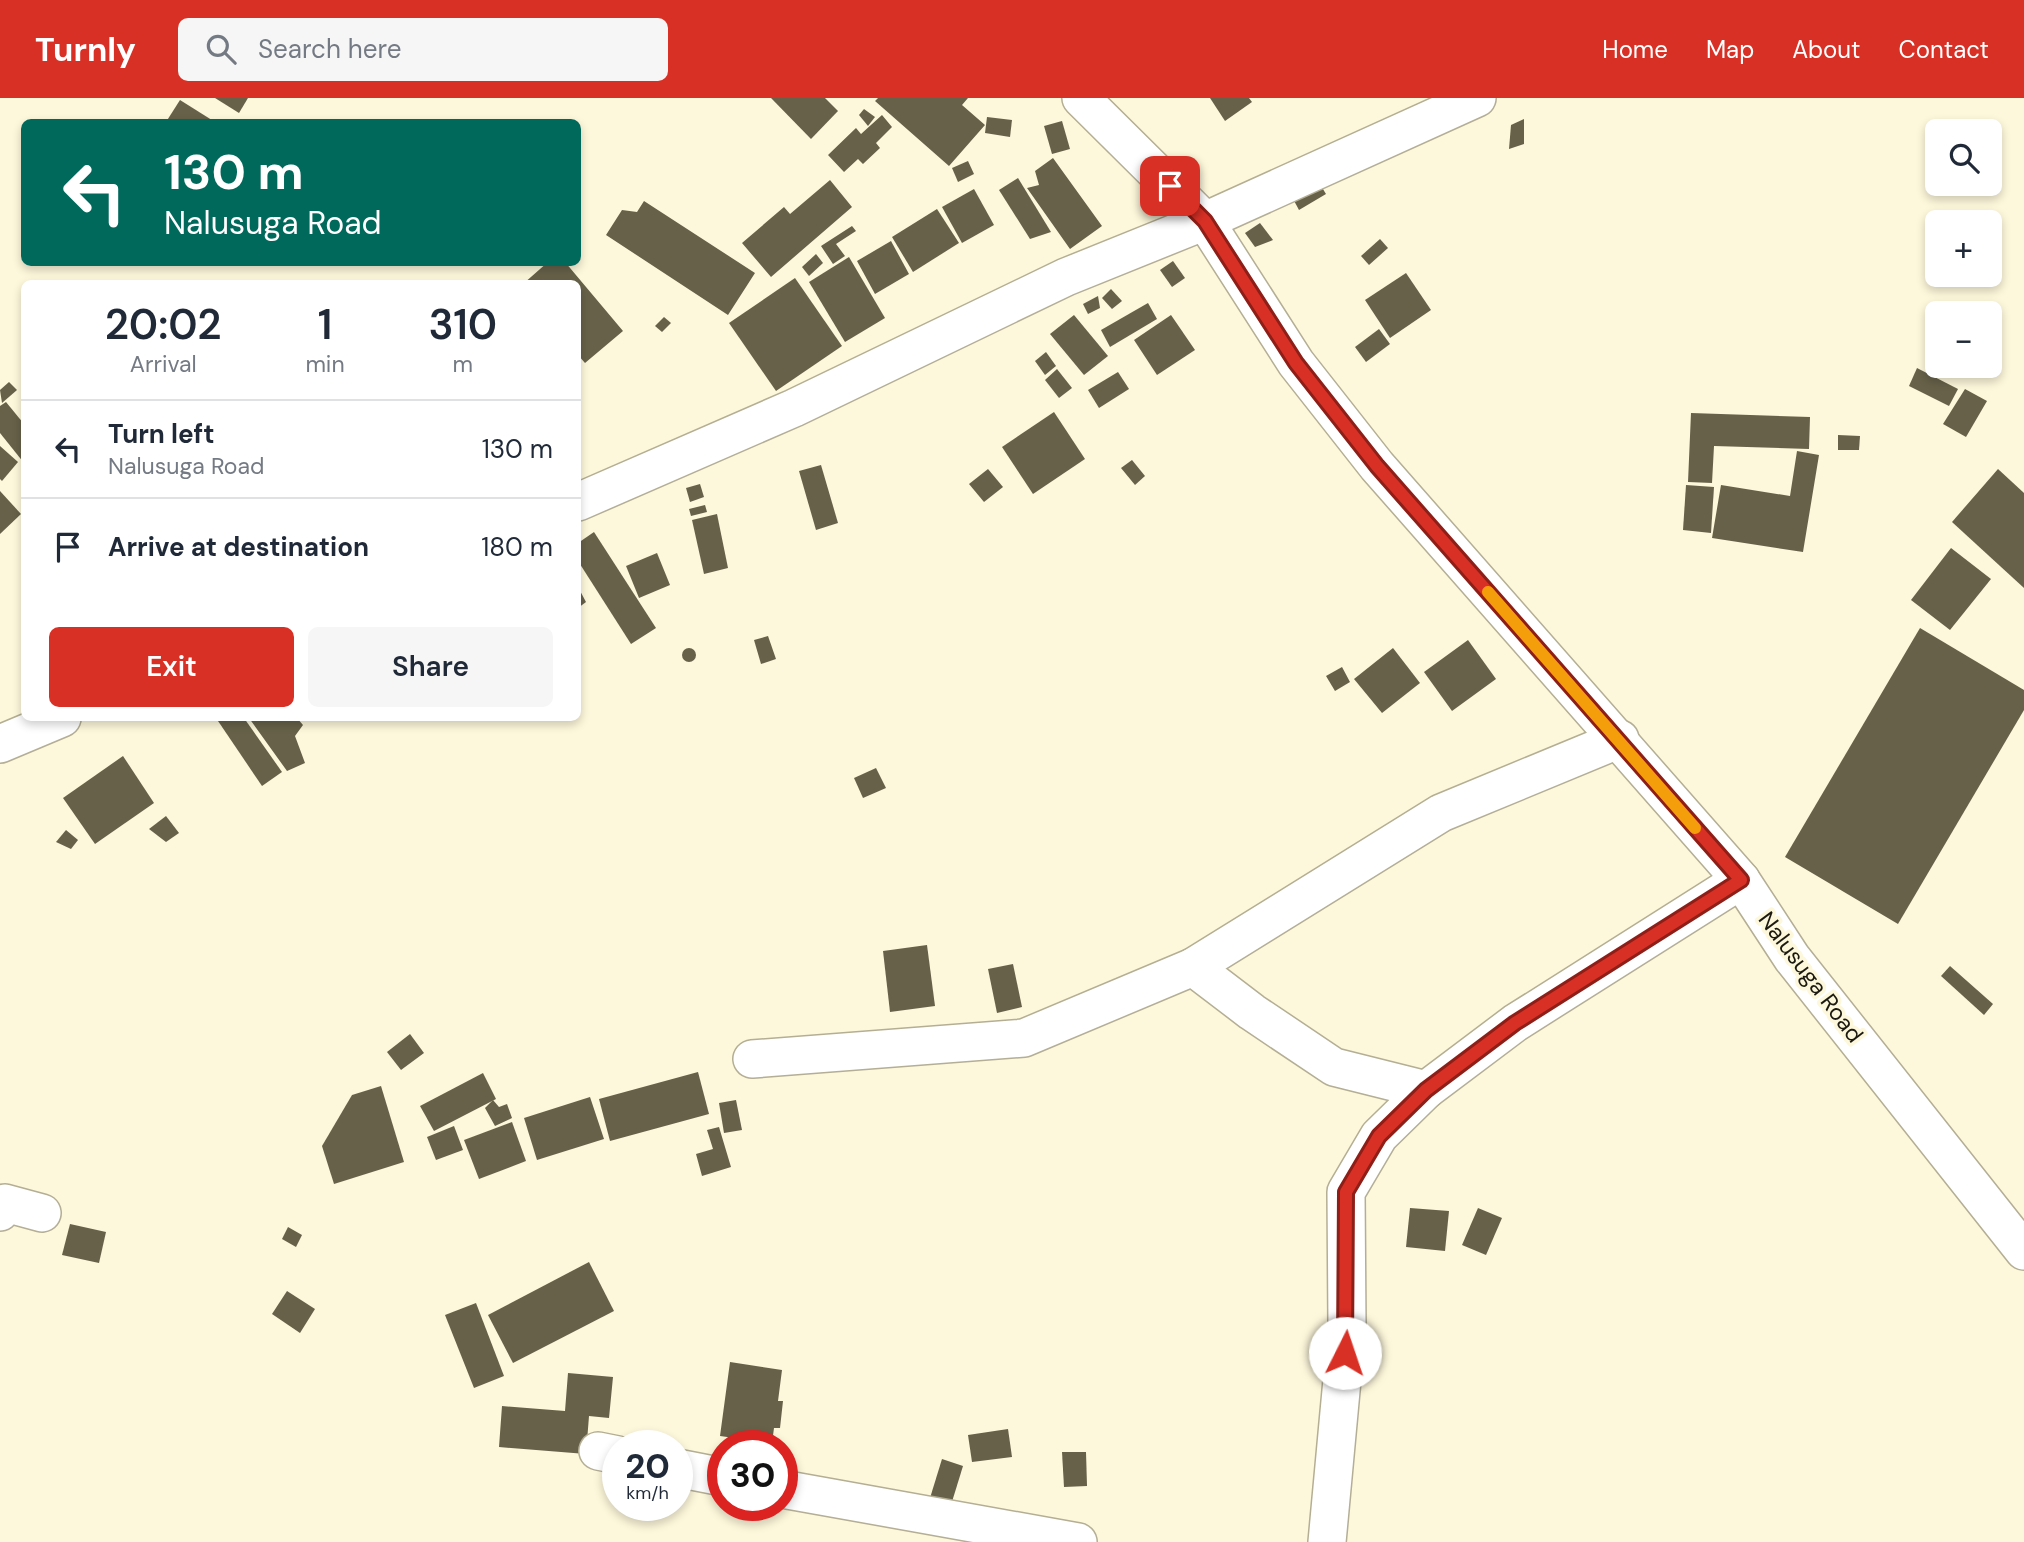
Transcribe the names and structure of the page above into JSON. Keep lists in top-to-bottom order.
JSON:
{
  "streets": {
    "street": ["Nalusuga Road"]
  },
  "page": {
    "header": "Turnly",
    "search": "Search here",
    "nav": [
      "Home",
      "Map",
      "About",
      "Contact"
    ],
    "map_buttons": ["+", "−"],
    "turn": ["130 m", "Nalusuga Road"],
    "eta": [
      "20:02",
      "Arrival",
      "1",
      "min",
      "310",
      "m"
    ],
    "list": [
      {
        "name": "Turn left",
        "note": "Nalusuga Road",
        "value": "130 m"
      },
      {
        "name": "Arrive at destination",
        "value": "180 m"
      }
    ],
    "buttons": ["Exit", "Share"],
    "speed": "20 km/h",
    "limit": "30"
  }
}
